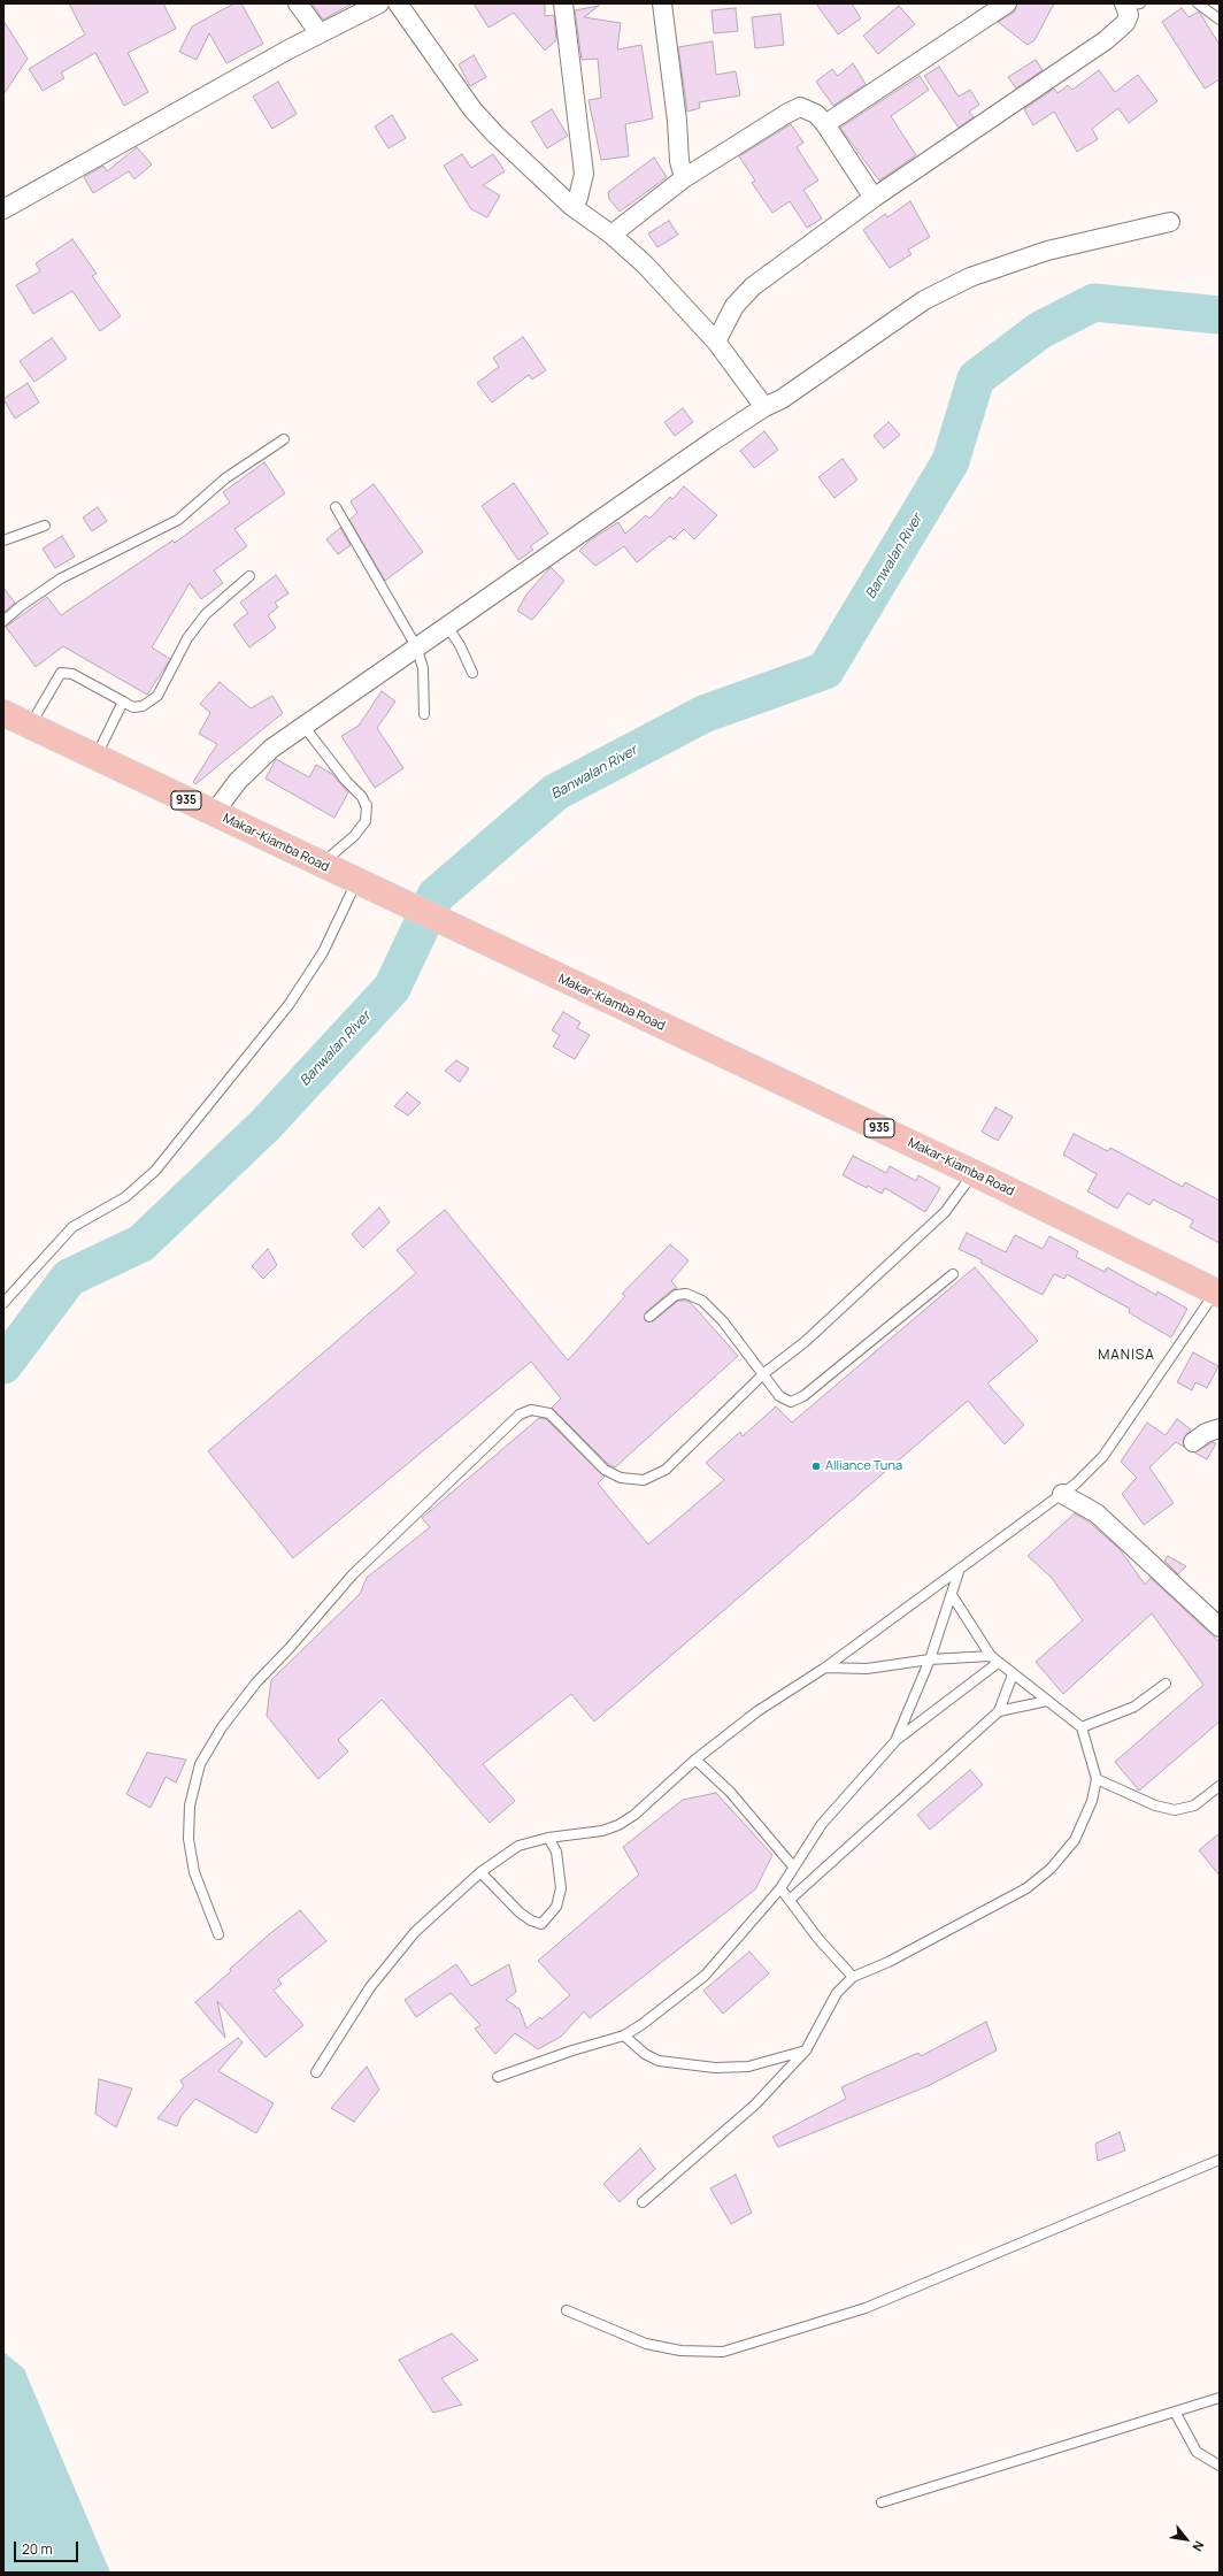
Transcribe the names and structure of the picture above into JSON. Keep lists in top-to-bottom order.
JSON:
{
  "streets": {
    "main road": ["935", "Makar-Kiamba Road"]
  },
  "districts": ["MANISA"],
  "water": ["Banwalan River"],
  "places": ["Alliance Tuna"],
  "scale_bar": "20 m",
  "north": "bottom right"
}
